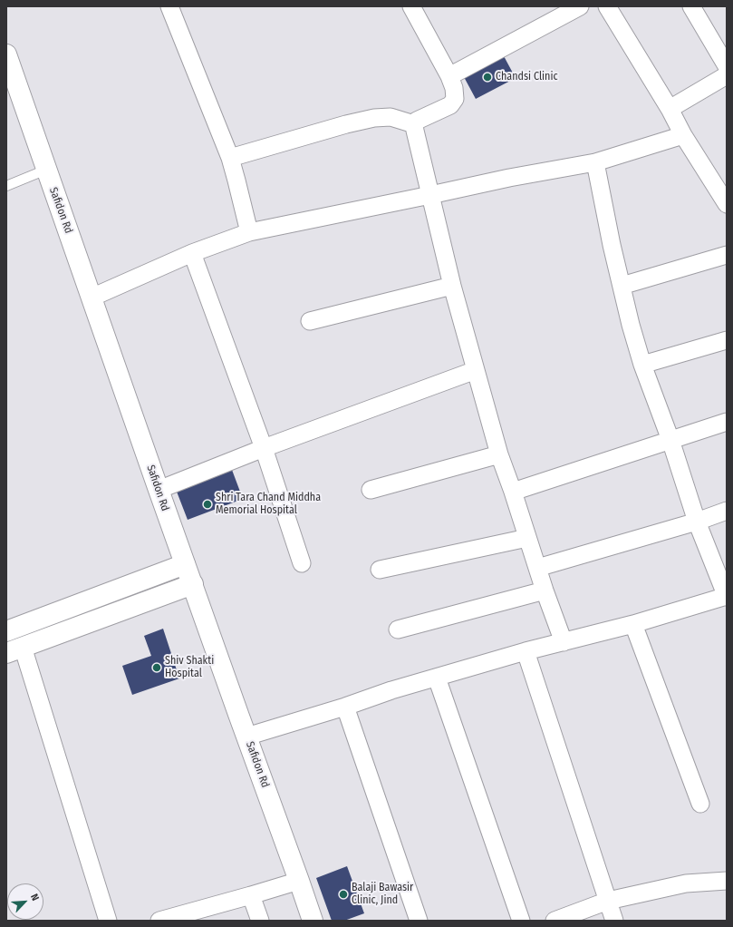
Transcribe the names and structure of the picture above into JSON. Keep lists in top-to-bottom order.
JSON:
{
  "streets": {
    "main road": ["Safidon Rd"]
  },
  "places": [
    "Chandsi Clinic",
    "Shri Tara Chand Middha Memorial Hospital",
    "Shiv Shakti Hospital",
    "Balaji Bawasir Clinic, Jind"
  ],
  "north": "top right"
}
